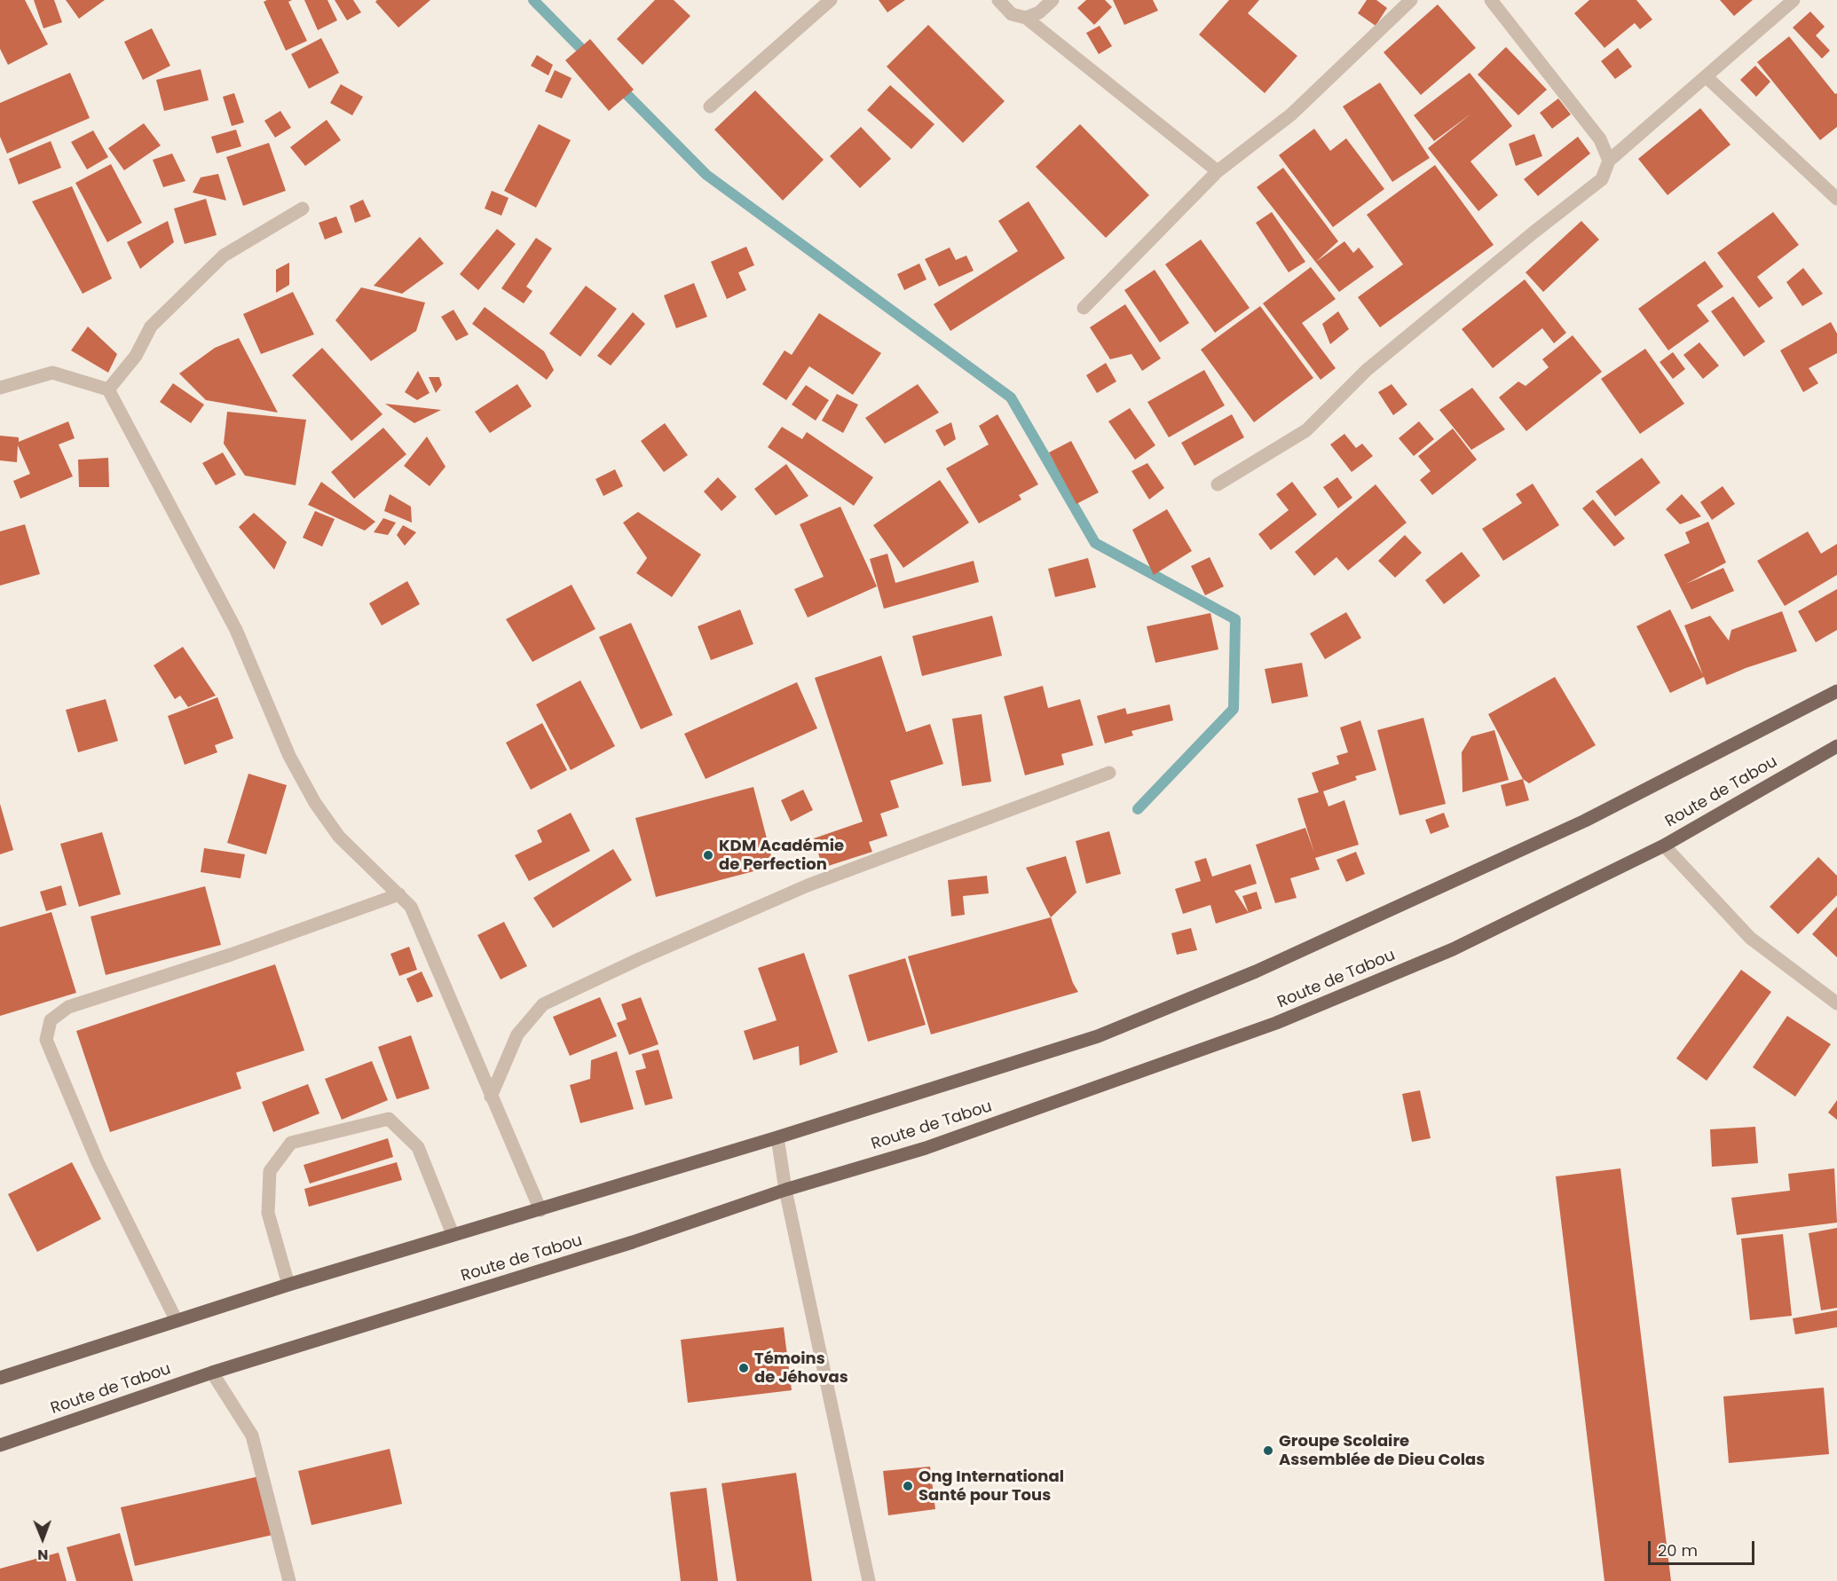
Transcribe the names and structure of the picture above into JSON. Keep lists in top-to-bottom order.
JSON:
{
  "streets": {
    "main road": ["Route de Tabou"]
  },
  "places": [
    "KDM Académie de Perfection",
    "Témoins de Jéhovas",
    "Groupe Scolaire Assemblée de Dieu Colas",
    "Ong International Santé pour Tous"
  ],
  "scale_bar": "20 m",
  "north": "bottom"
}
